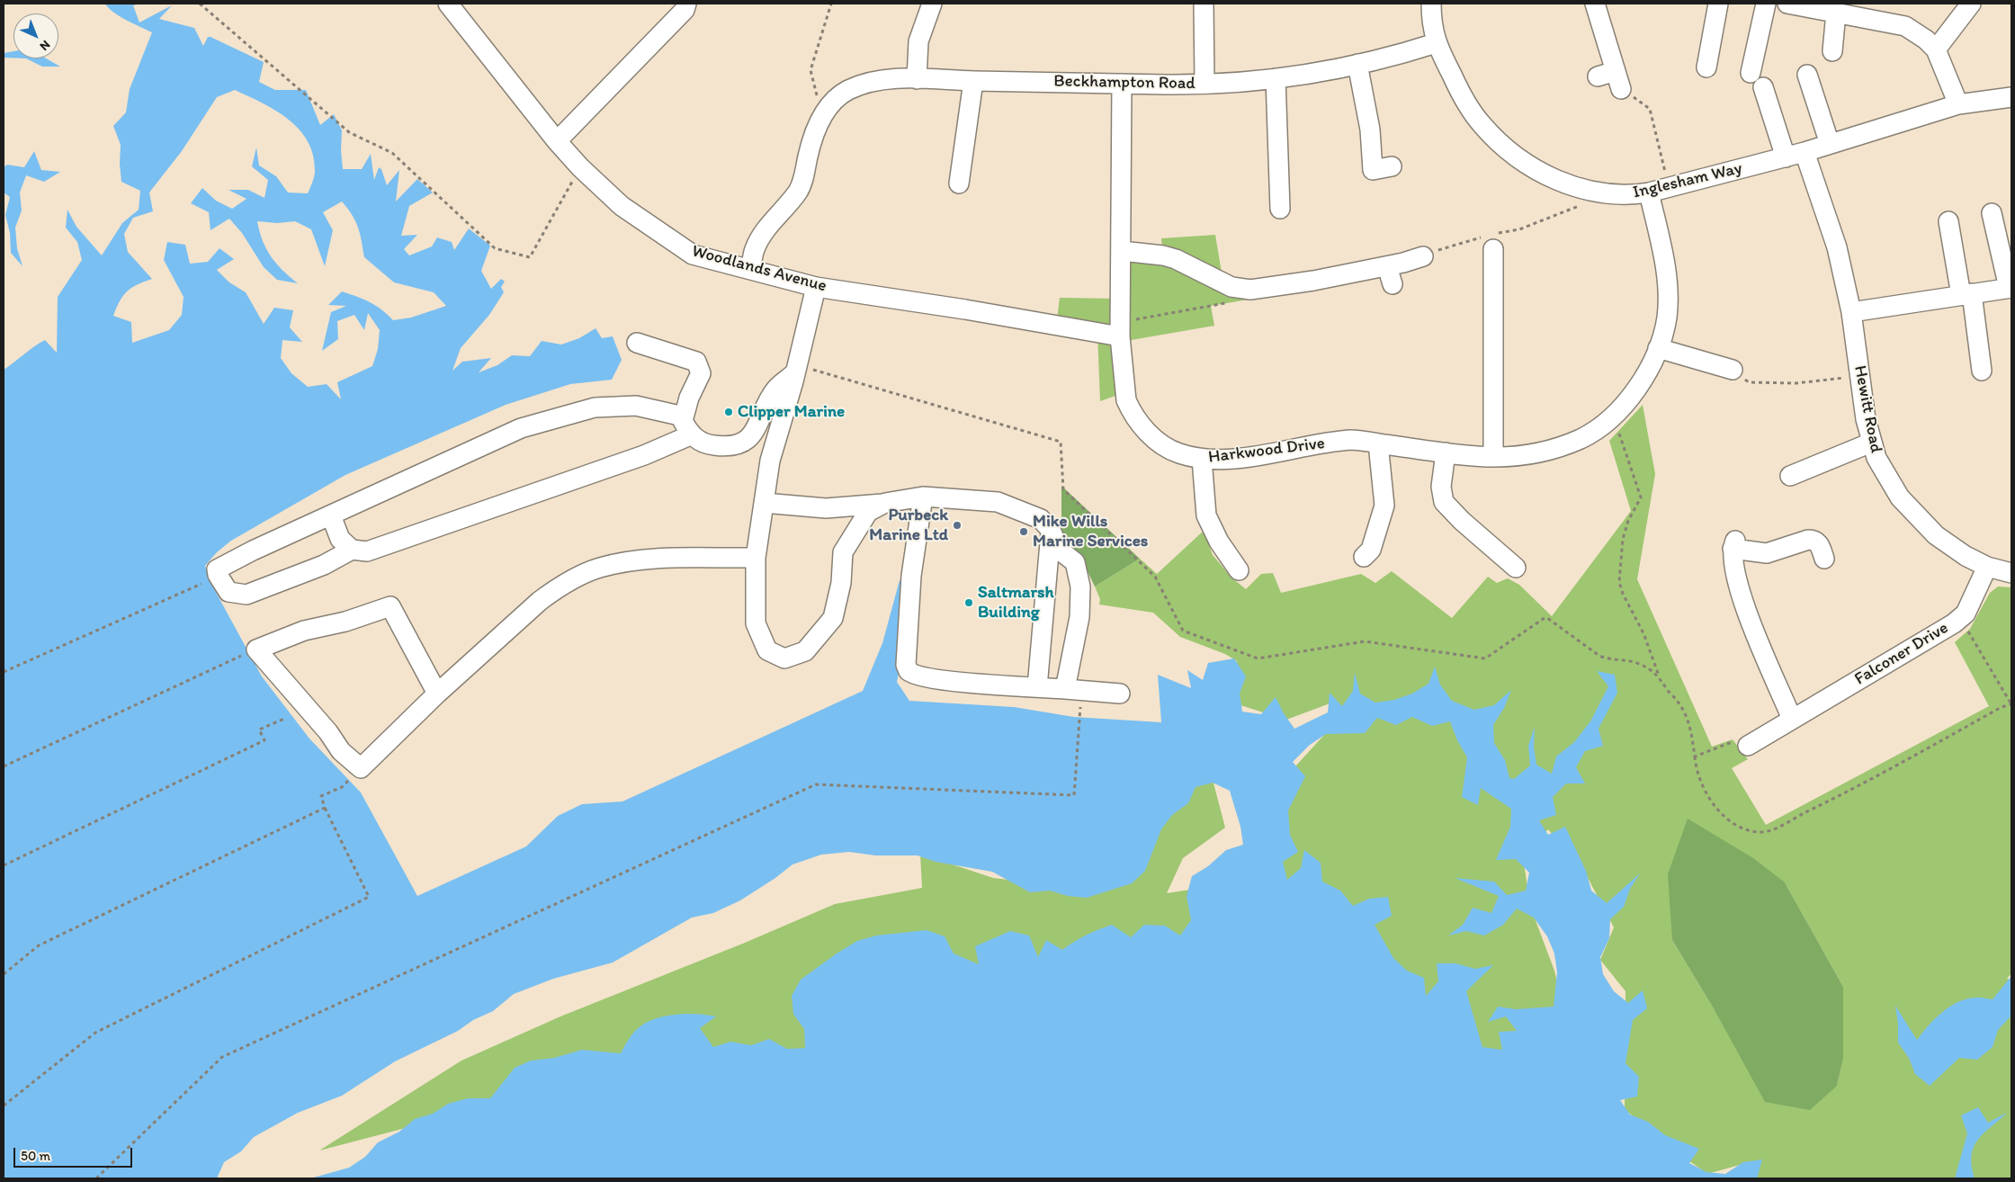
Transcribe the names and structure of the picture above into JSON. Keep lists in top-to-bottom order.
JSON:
{
  "streets": {
    "street": [
      "Beckhampton Road",
      "Inglesham Way",
      "Woodlands Avenue",
      "Hewitt Road",
      "Harkwood Drive",
      "Falconer Drive"
    ]
  },
  "crossings": [
    ["Beckhampton Road", "Inglesham Way"],
    ["Beckhampton Road", "Woodlands Avenue"],
    ["Beckhampton Road", "Harkwood Drive"],
    ["Inglesham Way", "Hewitt Road"],
    ["Inglesham Way", "Harkwood Drive"],
    ["Woodlands Avenue", "Harkwood Drive"],
    ["Hewitt Road", "Falconer Drive"]
  ],
  "places": [
    "Clipper Marine",
    "Purbeck Marine Ltd",
    "Mike Wills Marine Services",
    "Saltmarsh Building"
  ],
  "scale_bar": "50 m",
  "north": "bottom right"
}
